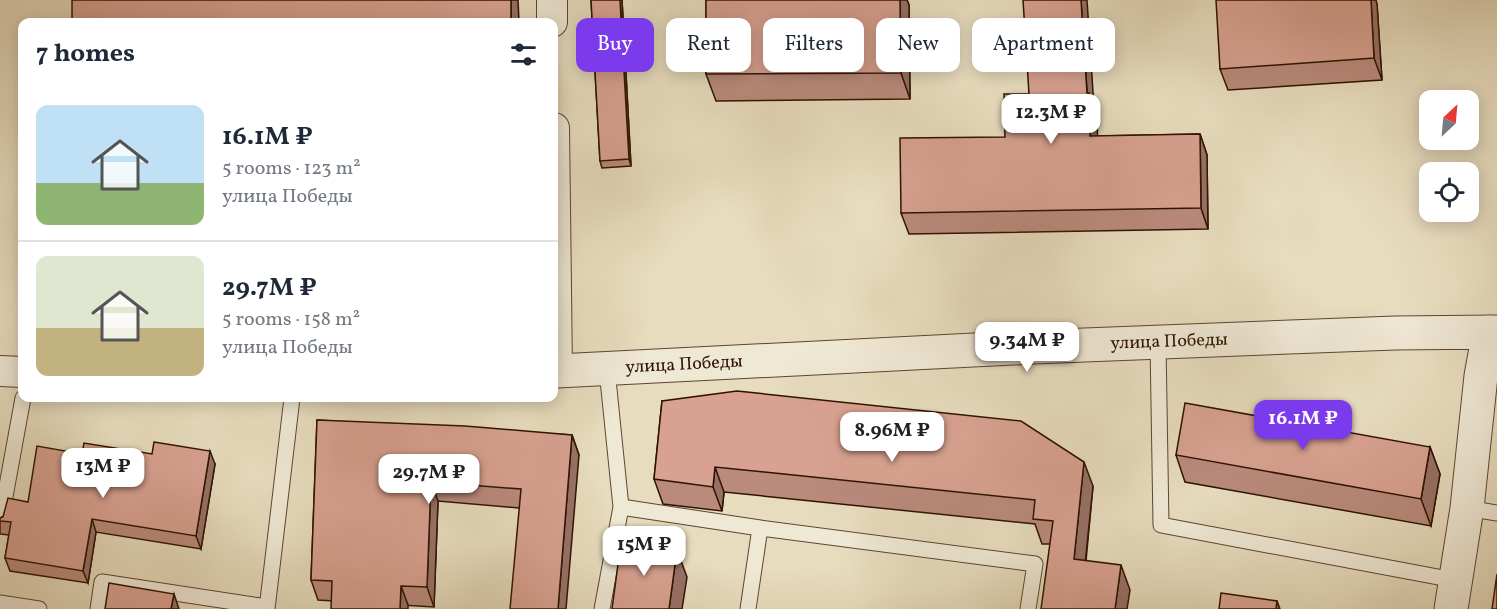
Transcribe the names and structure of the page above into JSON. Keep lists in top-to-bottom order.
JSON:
{
  "streets": {
    "street": ["улица Победы"]
  },
  "north": "top right",
  "page": {
    "chip": [
      "Buy",
      "Rent",
      "Filters",
      "New",
      "Apartment"
    ],
    "heading": "7 homes",
    "list": [
      {
        "name": "16.1M ₽",
        "note": "5 rooms · 123 m² · улица Победы"
      },
      {
        "name": "29.7M ₽",
        "note": "5 rooms · 158 m² · улица Победы"
      }
    ],
    "price": [
      "12.3M ₽",
      "9.34M ₽",
      "16.1M ₽",
      "8.96M ₽",
      "13M ₽",
      "29.7M ₽",
      "15M ₽"
    ]
  }
}
